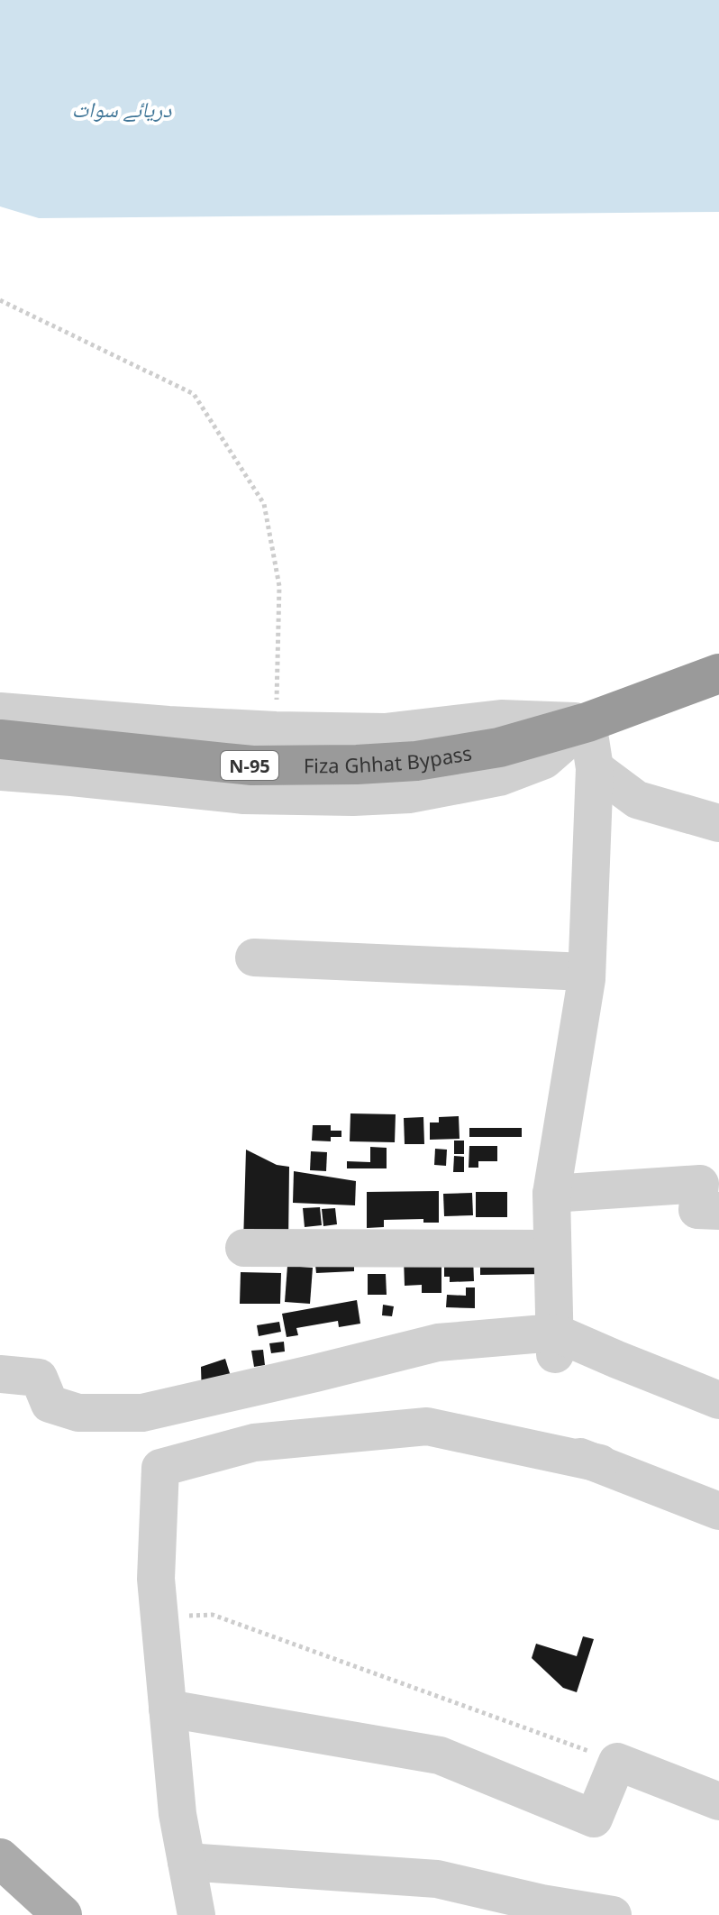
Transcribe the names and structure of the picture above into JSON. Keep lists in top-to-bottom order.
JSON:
{
  "streets": {
    "highway": ["Fiza Ghhat Bypass", "N-95"]
  },
  "water": ["دریائے سوات"]
}
